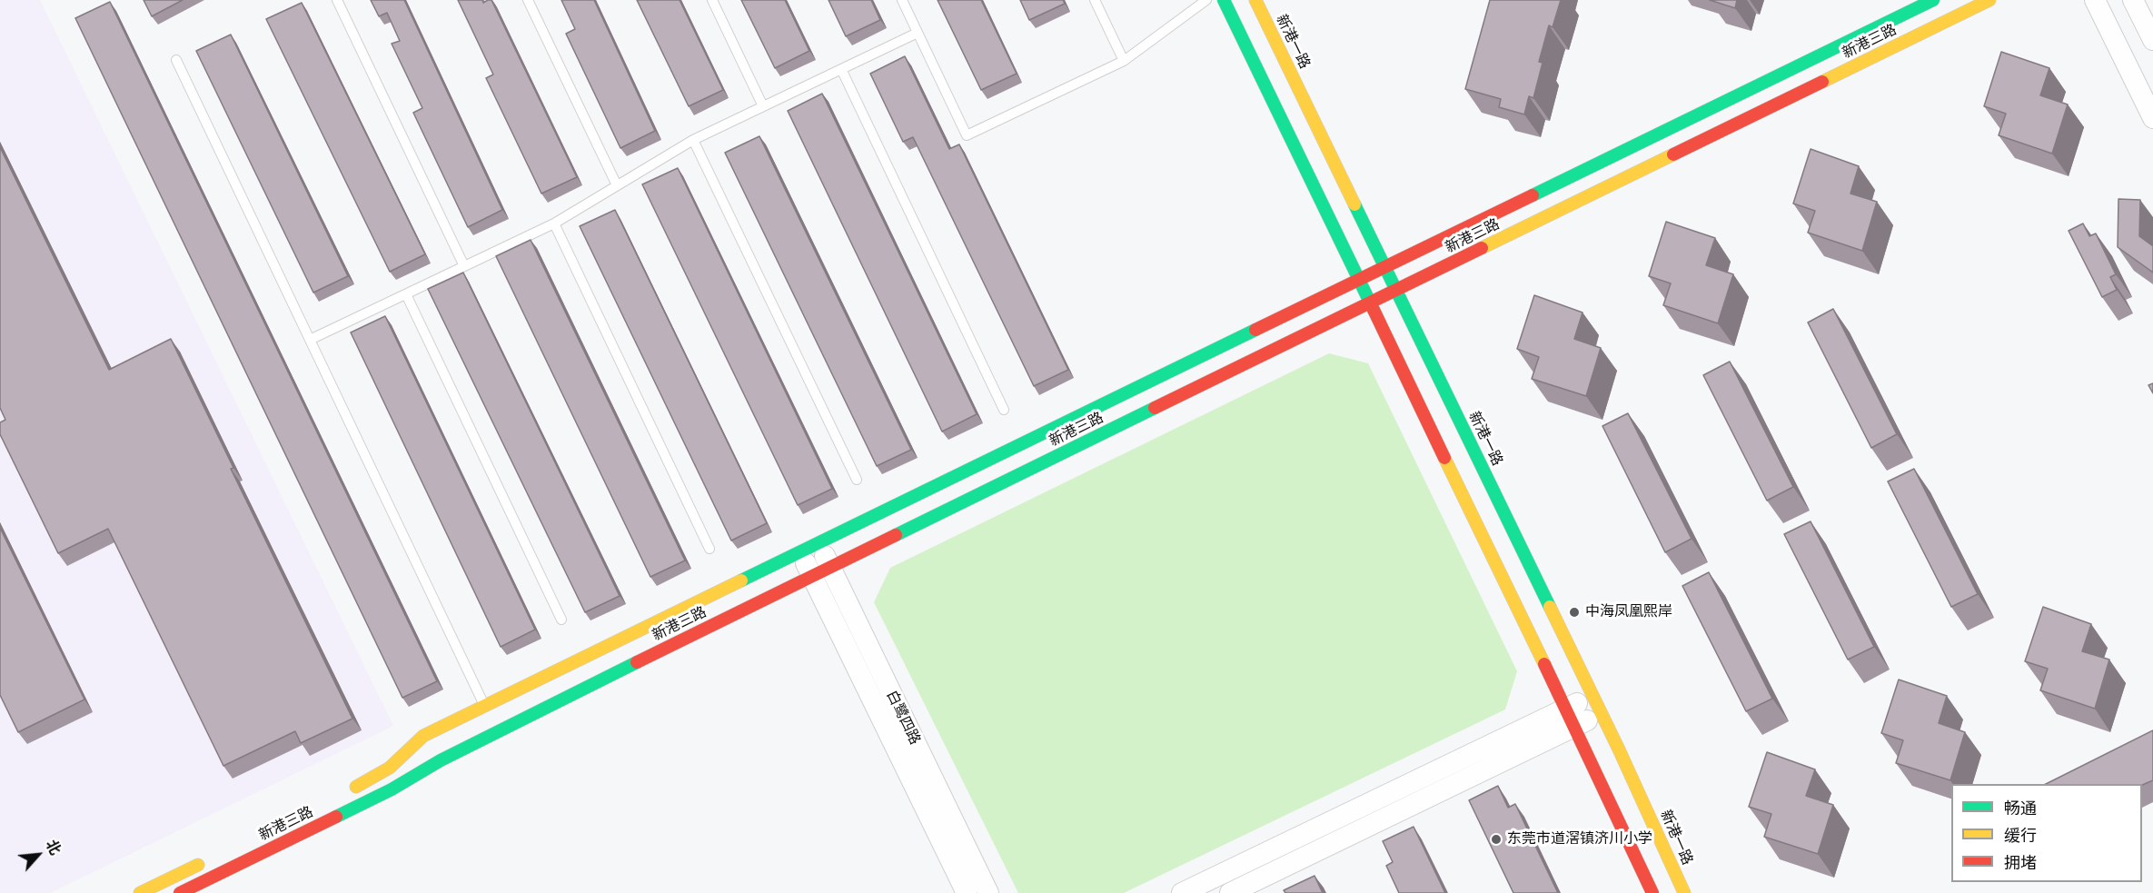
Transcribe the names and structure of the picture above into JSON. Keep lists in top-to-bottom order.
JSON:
{
  "streets": {
    "street": ["新港一路", "新港三路", "白鹭四路"]
  },
  "crossings": [
    ["新港一路", "新港三路"],
    ["新港三路", "白鹭四路"]
  ],
  "places": ["中海凤凰熙岸", "东莞市道滘镇济川小学"],
  "legend": ["畅通", "缓行", "拥堵"],
  "north": "top right"
}
